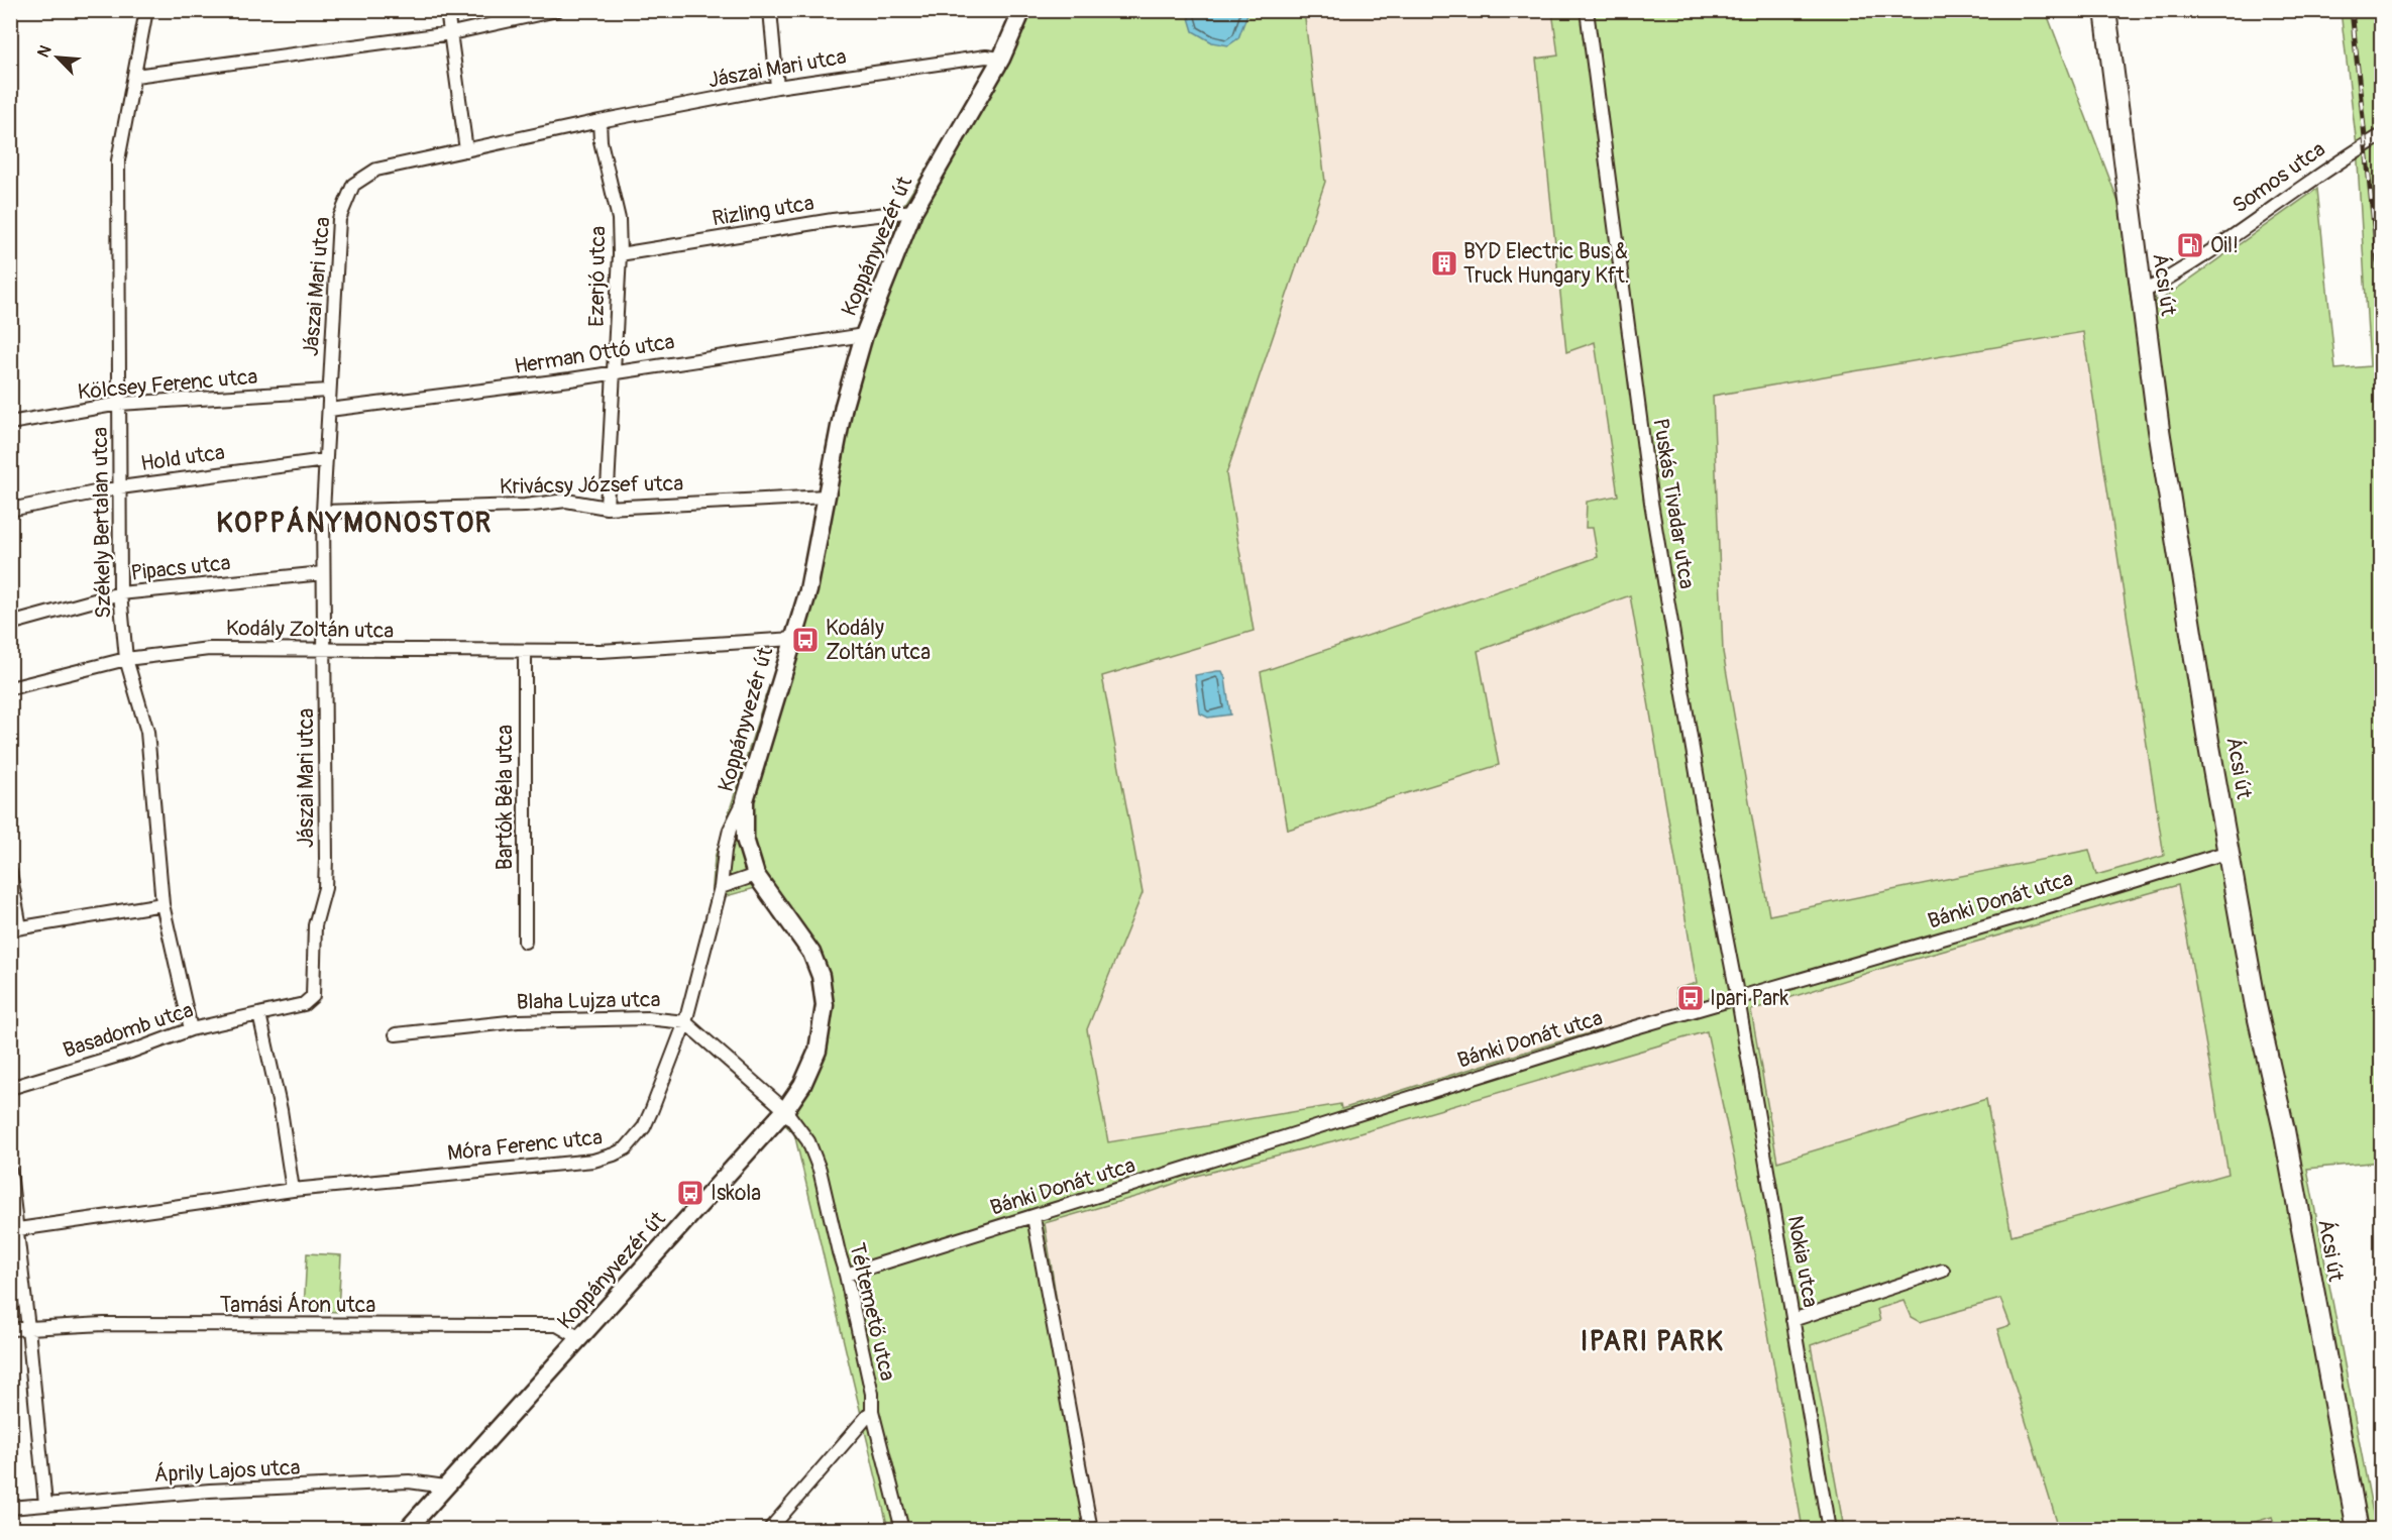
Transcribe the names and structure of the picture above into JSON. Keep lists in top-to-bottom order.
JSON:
{
  "streets": {
    "main road": ["Ácsi út"],
    "street": [
      "Jászai Mari utca",
      "Somos utca",
      "Rizling utca",
      "Koppányvezér út",
      "Ezerjó utca",
      "Herman Ottó utca",
      "Kölcsey Ferenc utca",
      "Hold utca",
      "Krivácsy József utca",
      "Puskás Tivadar utca",
      "Székely Bertalan utca",
      "Pipacs utca",
      "Kodály Zoltán utca",
      "Bartók Béla utca",
      "Bánki Donát utca",
      "Blaha Lujza utca",
      "Basadomb utca",
      "Móra Ferenc utca",
      "Nokia utca",
      "Tamási Áron utca",
      "Téltemető utca",
      "Áprily Lajos utca"
    ]
  },
  "crossings": [
    ["Jászai Mari utca", "Koppányvezér út"],
    ["Jászai Mari utca", "Ezerjó utca"],
    ["Jászai Mari utca", "Herman Ottó utca"],
    ["Jászai Mari utca", "Kölcsey Ferenc utca"],
    ["Jászai Mari utca", "Hold utca"],
    ["Jászai Mari utca", "Krivácsy József utca"],
    ["Jászai Mari utca", "Pipacs utca"],
    ["Jászai Mari utca", "Kodály Zoltán utca"],
    ["Jászai Mari utca", "Basadomb utca"],
    ["Somos utca", "Ácsi út"],
    ["Rizling utca", "Koppányvezér út"],
    ["Rizling utca", "Ezerjó utca"],
    ["Koppányvezér út", "Herman Ottó utca"],
    ["Koppányvezér út", "Krivácsy József utca"],
    ["Koppányvezér út", "Kodály Zoltán utca"],
    ["Koppányvezér út", "Blaha Lujza utca"],
    ["Koppányvezér út", "Móra Ferenc utca"],
    ["Koppányvezér út", "Tamási Áron utca"],
    ["Koppányvezér út", "Téltemető utca"],
    ["Koppányvezér út", "Áprily Lajos utca"],
    ["Ezerjó utca", "Herman Ottó utca"],
    ["Ezerjó utca", "Krivácsy József utca"],
    ["Ácsi út", "Bánki Donát utca"],
    ["Kölcsey Ferenc utca", "Székely Bertalan utca"],
    ["Hold utca", "Székely Bertalan utca"],
    ["Puskás Tivadar utca", "Bánki Donát utca"],
    ["Puskás Tivadar utca", "Nokia utca"],
    ["Székely Bertalan utca", "Pipacs utca"],
    ["Székely Bertalan utca", "Kodály Zoltán utca"],
    ["Székely Bertalan utca", "Basadomb utca"],
    ["Kodály Zoltán utca", "Bartók Béla utca"],
    ["Bánki Donát utca", "Nokia utca"],
    ["Bánki Donát utca", "Téltemető utca"],
    ["Blaha Lujza utca", "Móra Ferenc utca"],
    ["Blaha Lujza utca", "Téltemető utca"]
  ],
  "districts": ["KOPPÁNYMONOSTOR", "IPARI PARK"],
  "places": {
    "fuel station": ["Oil!"],
    "building": ["BYD Electric Bus & Truck Hungary Kft."],
    "bus stop": ["Kodály Zoltán utca", "Ipari Park", "Iskola"]
  },
  "north": "top left"
}
